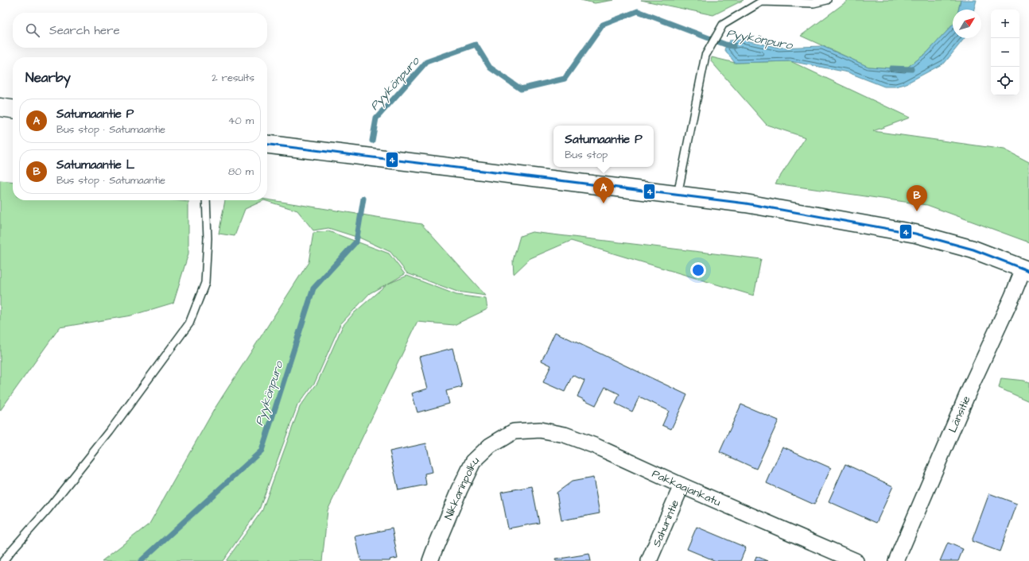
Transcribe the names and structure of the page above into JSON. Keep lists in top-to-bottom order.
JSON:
{
  "streets": {
    "street": [
      "Länsitie",
      "Pakkaajankatu",
      "Nikkarinpolku",
      "Sahurintie"
    ]
  },
  "crossings": [
    ["Pakkaajankatu", "Nikkarinpolku"],
    ["Pakkaajankatu", "Sahurintie"]
  ],
  "water": ["Pyykönpuro"],
  "lines": ["transit line 4"],
  "north": "top right",
  "page": {
    "map_buttons": ["+", "−"],
    "search": "Search here",
    "heading": ["Nearby", "2 results"],
    "list": [
      {
        "mark": "A",
        "name": "Satumaantie P",
        "note": "Bus stop · Satumaantie",
        "value": "40 m"
      },
      {
        "mark": "B",
        "name": "Satumaantie L",
        "note": "Bus stop · Satumaantie",
        "value": "80 m"
      }
    ],
    "popup": ["Satumaantie P", "Bus stop"],
    "pins": ["A", "B"]
  }
}
